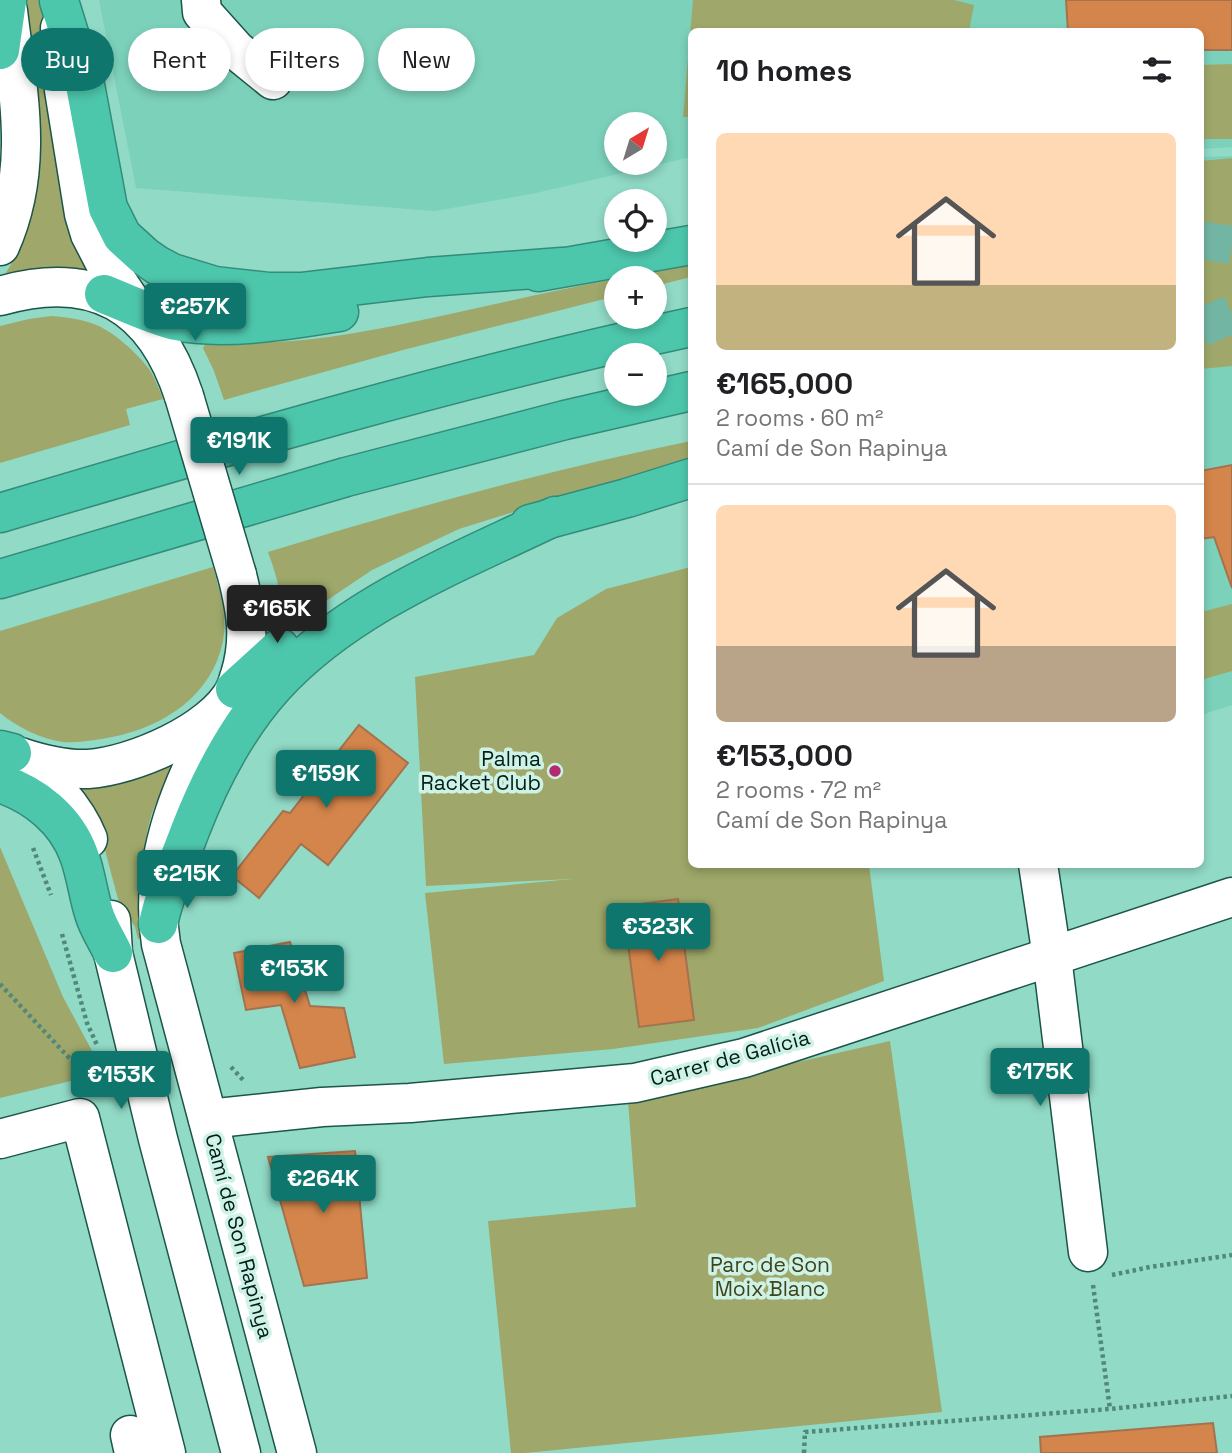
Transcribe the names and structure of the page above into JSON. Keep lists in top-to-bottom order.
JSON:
{
  "streets": {
    "street": ["Carrer de Galícia", "Camí de Son Rapinya"]
  },
  "crossings": [
    ["Carrer de Galícia", "Camí de Son Rapinya"]
  ],
  "parks": ["Parc de Son Moix Blanc"],
  "places": ["Palma Racket Club"],
  "north": "top right",
  "page": {
    "chip": [
      "Buy",
      "Rent",
      "Filters",
      "New"
    ],
    "heading": "10 homes",
    "map_buttons": ["+", "−"],
    "list": [
      {
        "name": "€165,000",
        "note": "2 rooms · 60 m² · Camí de Son Rapinya"
      },
      {
        "name": "€153,000",
        "note": "2 rooms · 72 m² · Camí de Son Rapinya"
      }
    ],
    "price": [
      "€257K",
      "€191K",
      "€165K",
      "€159K",
      "€215K",
      "€323K",
      "€153K",
      "€175K",
      "€153K",
      "€264K"
    ]
  }
}
